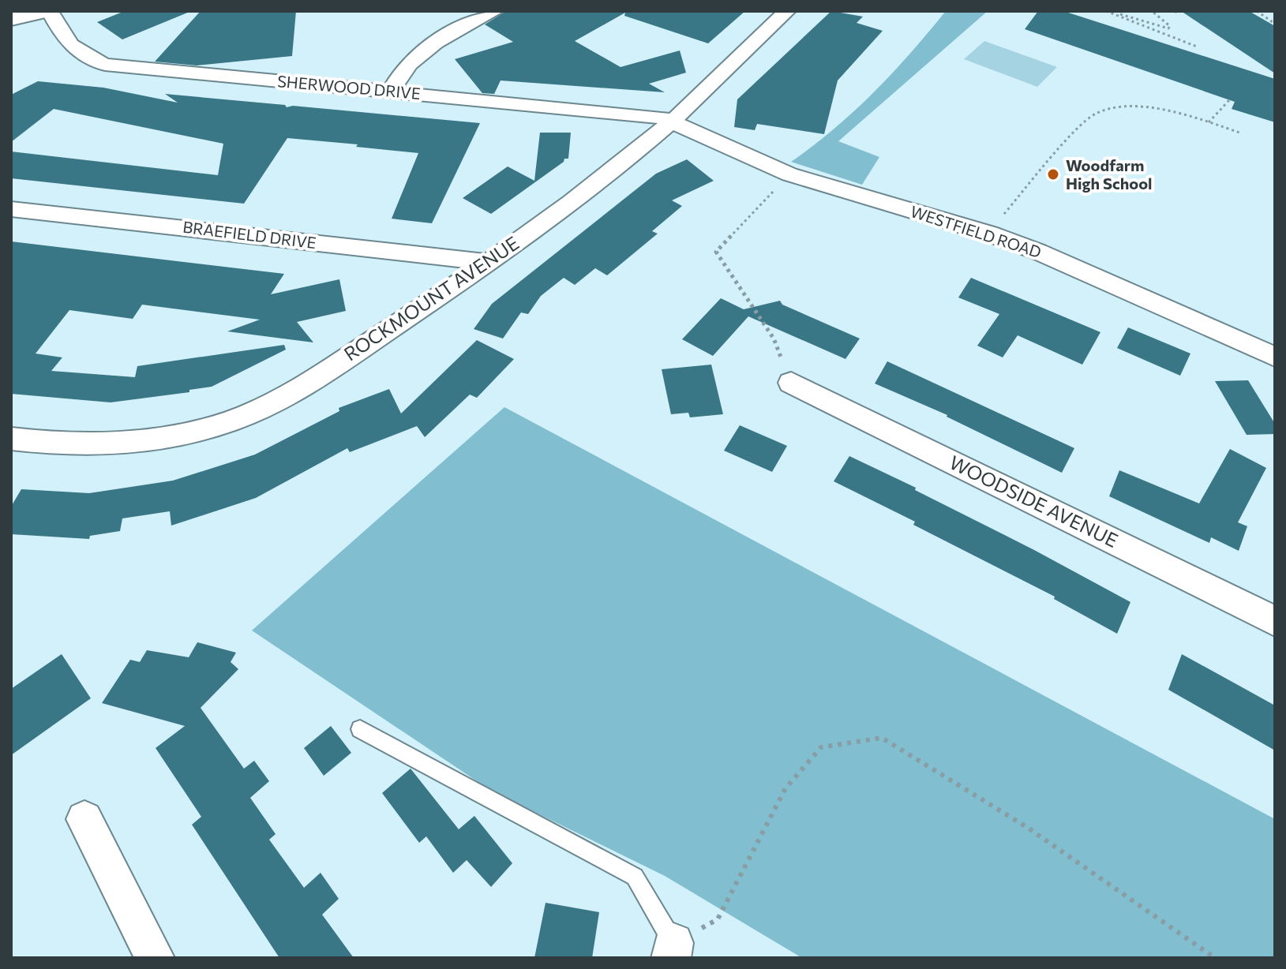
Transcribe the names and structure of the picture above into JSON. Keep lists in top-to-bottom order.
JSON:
{
  "streets": {
    "street": [
      "SHERWOOD DRIVE",
      "WESTFIELD ROAD",
      "BRAEFIELD DRIVE",
      "ROCKMOUNT AVENUE",
      "WOODSIDE AVENUE"
    ]
  },
  "crossings": [
    ["SHERWOOD DRIVE", "WESTFIELD ROAD"],
    ["SHERWOOD DRIVE", "ROCKMOUNT AVENUE"],
    ["WESTFIELD ROAD", "ROCKMOUNT AVENUE"],
    ["BRAEFIELD DRIVE", "ROCKMOUNT AVENUE"]
  ],
  "places": ["Woodfarm High School"]
}
